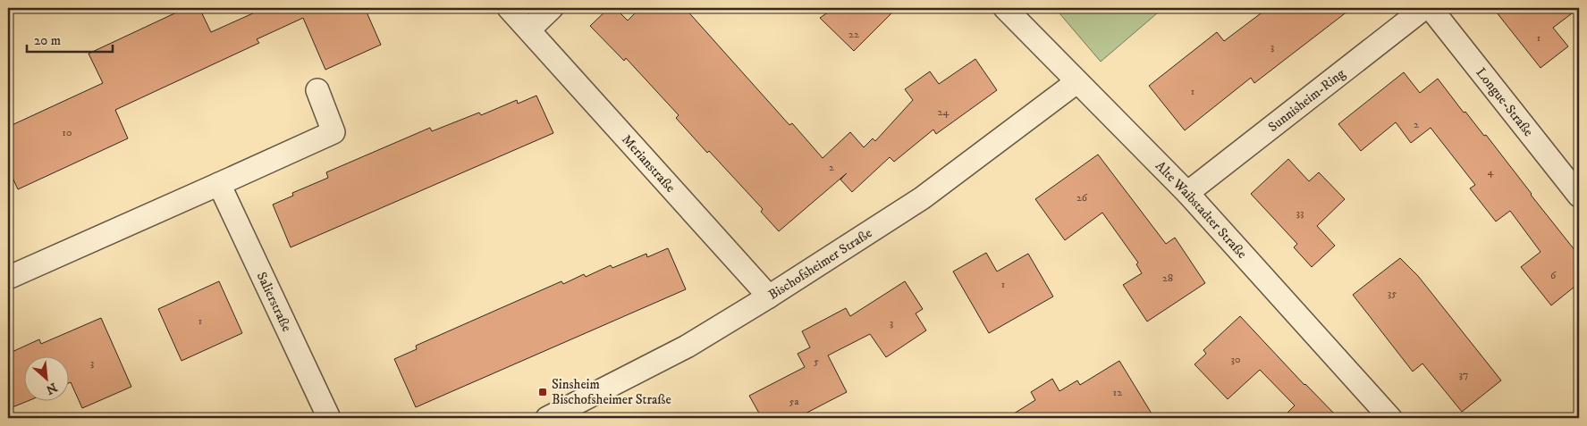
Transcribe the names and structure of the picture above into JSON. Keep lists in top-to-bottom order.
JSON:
{
  "streets": {
    "street": [
      "Sunnisheim-Ring",
      "Longue-Straße",
      "Merianstraße",
      "Alte Waibstadter Straße",
      "Bischofsheimer Straße",
      "Salierstraße"
    ]
  },
  "crossings": [
    ["Sunnisheim-Ring", "Alte Waibstadter Straße"],
    ["Merianstraße", "Bischofsheimer Straße"],
    ["Alte Waibstadter Straße", "Bischofsheimer Straße"]
  ],
  "places": {
    "transit": ["Sinsheim Bischofsheimer Straße"]
  },
  "house_numbers": [
    "22",
    "1",
    "3",
    "1",
    "24",
    "2",
    "10",
    "2",
    "4",
    "26",
    "33",
    "6",
    "28",
    "1",
    "35",
    "1",
    "3",
    "30",
    "5",
    "3",
    "37",
    "12",
    "5a"
  ],
  "scale_bar": "20 m",
  "north": "bottom right"
}
